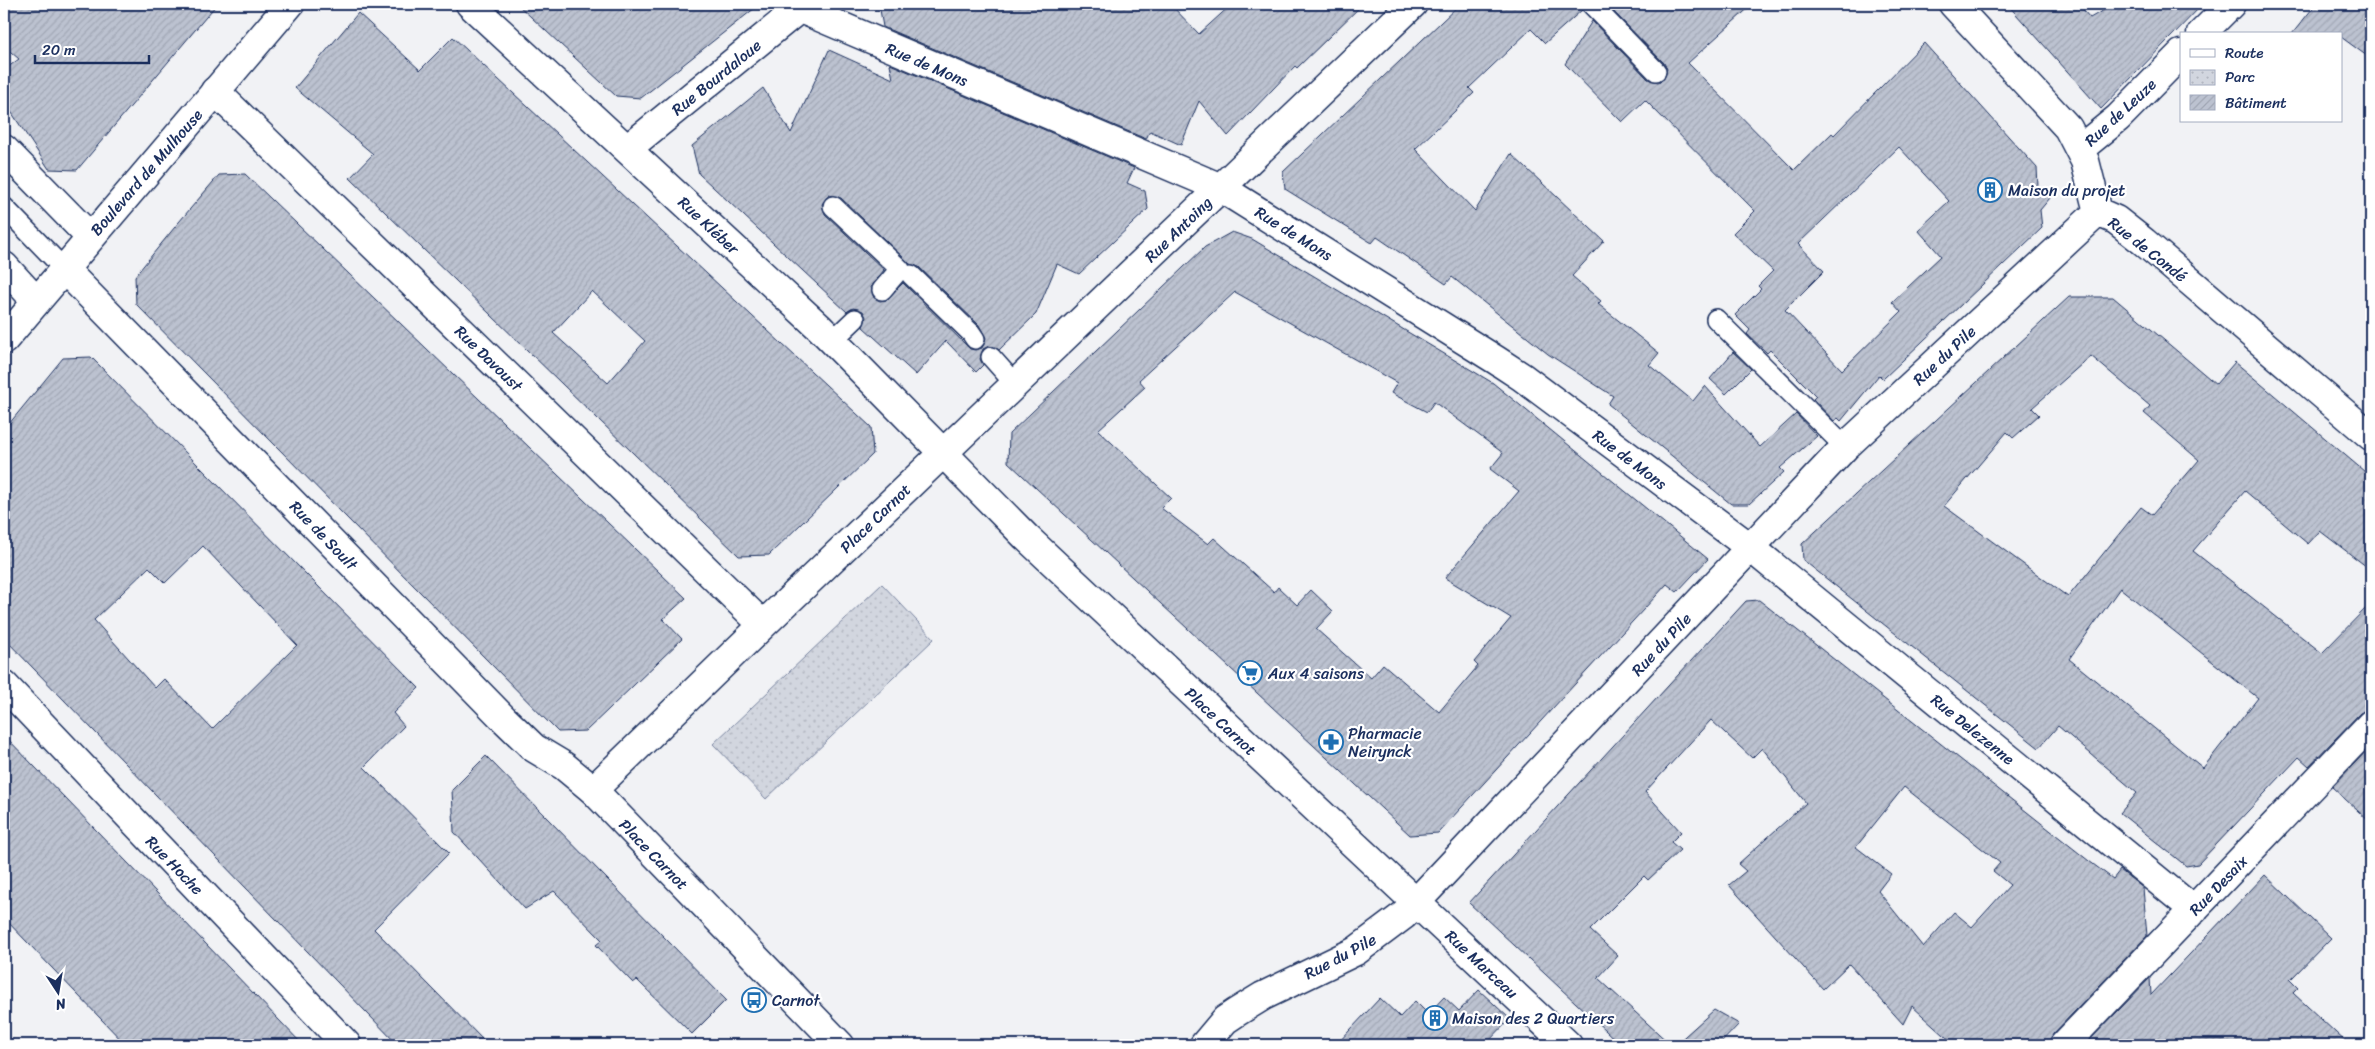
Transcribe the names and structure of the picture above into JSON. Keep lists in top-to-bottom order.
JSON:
{
  "streets": {
    "street": [
      "Rue de Mons",
      "Rue Bourdaloue",
      "Rue de Leuze",
      "Boulevard de Mulhouse",
      "Rue Kléber",
      "Rue Antoing",
      "Rue de Condé",
      "Rue du Pile",
      "Rue Davoust",
      "Place Carnot",
      "Rue de Soult",
      "Rue Delezenne",
      "Rue Hoche",
      "Rue Desaix",
      "Rue Marceau"
    ]
  },
  "crossings": [
    ["Rue de Mons", "Rue Bourdaloue"],
    ["Rue de Mons", "Rue Antoing"],
    ["Rue de Mons", "Rue du Pile"],
    ["Rue de Mons", "Rue Delezenne"],
    ["Rue Bourdaloue", "Rue Kléber"],
    ["Rue de Leuze", "Rue de Condé"],
    ["Boulevard de Mulhouse", "Rue Davoust"],
    ["Boulevard de Mulhouse", "Rue de Soult"],
    ["Rue Kléber", "Rue Antoing"],
    ["Rue Kléber", "Place Carnot"],
    ["Rue Antoing", "Place Carnot"],
    ["Rue de Condé", "Rue du Pile"],
    ["Rue du Pile", "Place Carnot"],
    ["Rue du Pile", "Rue Delezenne"],
    ["Rue du Pile", "Rue Marceau"],
    ["Rue Davoust", "Place Carnot"],
    ["Place Carnot", "Rue de Soult"],
    ["Place Carnot", "Rue Marceau"],
    ["Rue Delezenne", "Rue Desaix"]
  ],
  "places": {
    "building": ["Maison du projet", "Maison des 2 Quartiers"],
    "supermarket": ["Aux 4 saisons"],
    "pharmacy": ["Pharmacie Neirynck"],
    "bus stop": ["Carnot"]
  },
  "legend": ["Route", "Parc", "Bâtiment"],
  "scale_bar": "20 m",
  "north": "bottom"
}
